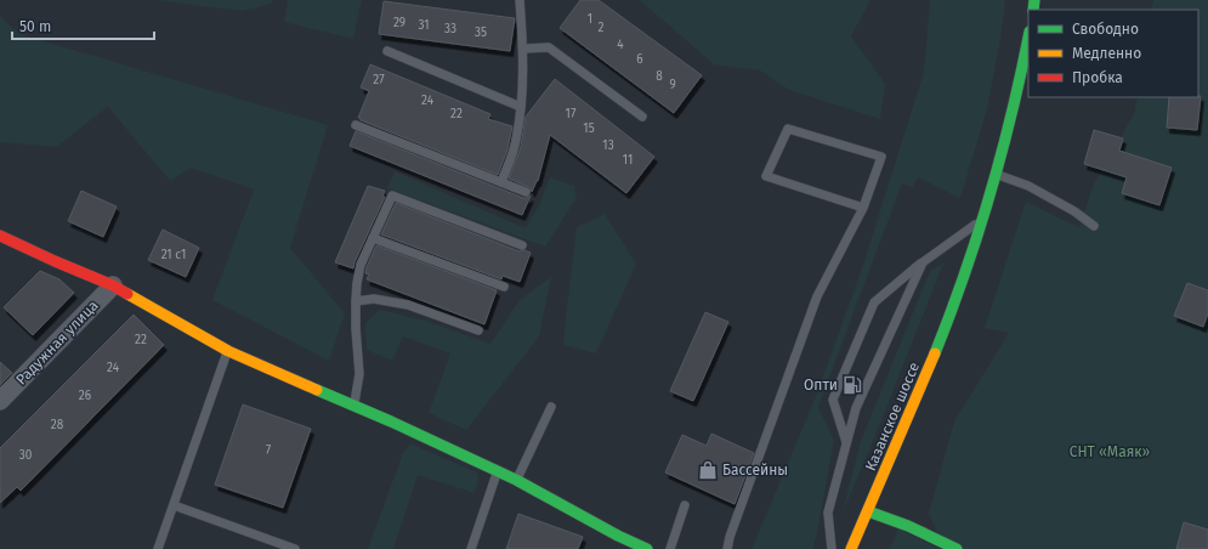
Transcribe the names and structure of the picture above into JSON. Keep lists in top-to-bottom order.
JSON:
{
  "streets": {
    "street": ["Радужная улица", "Казанское шоссе"]
  },
  "parks": ["СНТ «Маяк»"],
  "places": {
    "fuel station": ["Опти"],
    "shop": ["Бассейны"]
  },
  "house_numbers": [
    "1",
    "29",
    "31",
    "2",
    "33",
    "35",
    "4",
    "6",
    "8",
    "27",
    "9",
    "24",
    "22",
    "17",
    "15",
    "13",
    "11",
    "21 с1",
    "22",
    "24",
    "26",
    "28",
    "7",
    "30"
  ],
  "legend": ["Свободно", "Медленно", "Пробка"],
  "scale_bar": "50 m"
}
